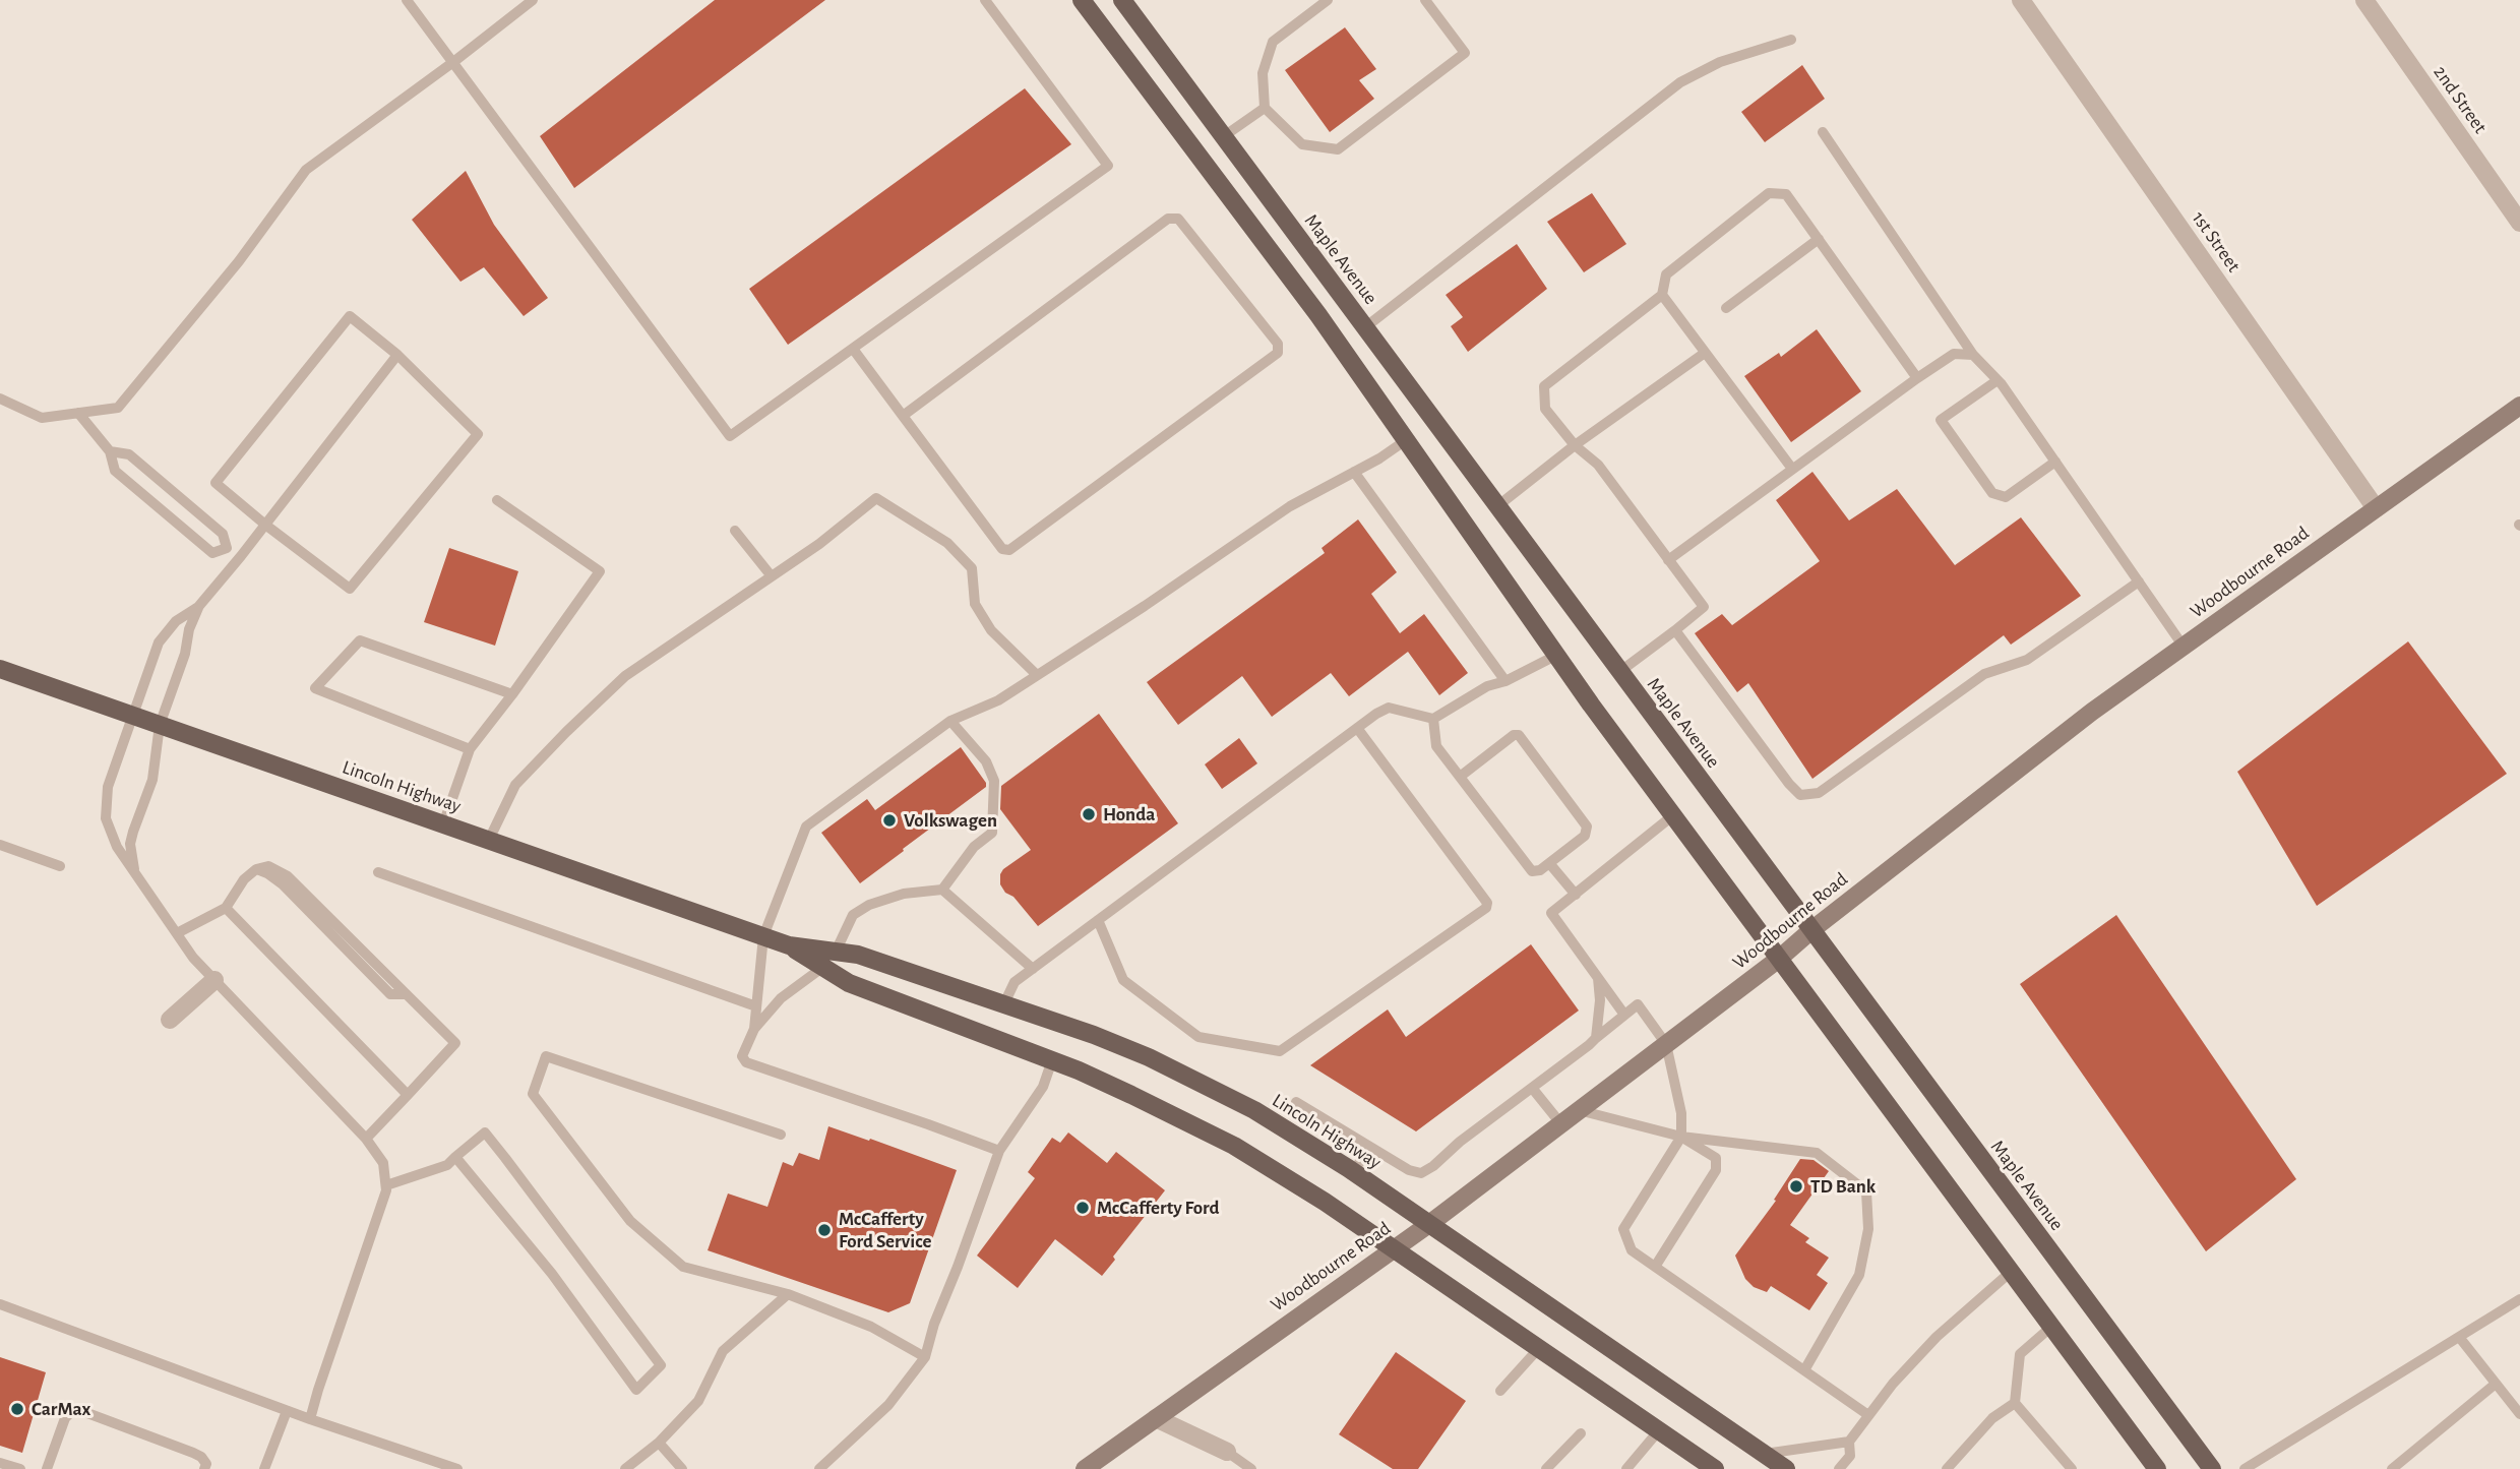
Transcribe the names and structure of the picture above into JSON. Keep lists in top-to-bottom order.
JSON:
{
  "streets": {
    "main road": ["Maple Avenue", "Woodbourne Road", "Lincoln Highway"],
    "street": ["2nd Street", "1st Street"]
  },
  "crossings": [
    ["1st Street", "Woodbourne Road"],
    ["Maple Avenue", "Woodbourne Road"],
    ["Woodbourne Road", "Lincoln Highway"]
  ],
  "places": [
    "Honda",
    "Volkswagen",
    "TD Bank",
    "McCafferty Ford",
    "McCafferty Ford Service",
    "CarMax"
  ]
}
